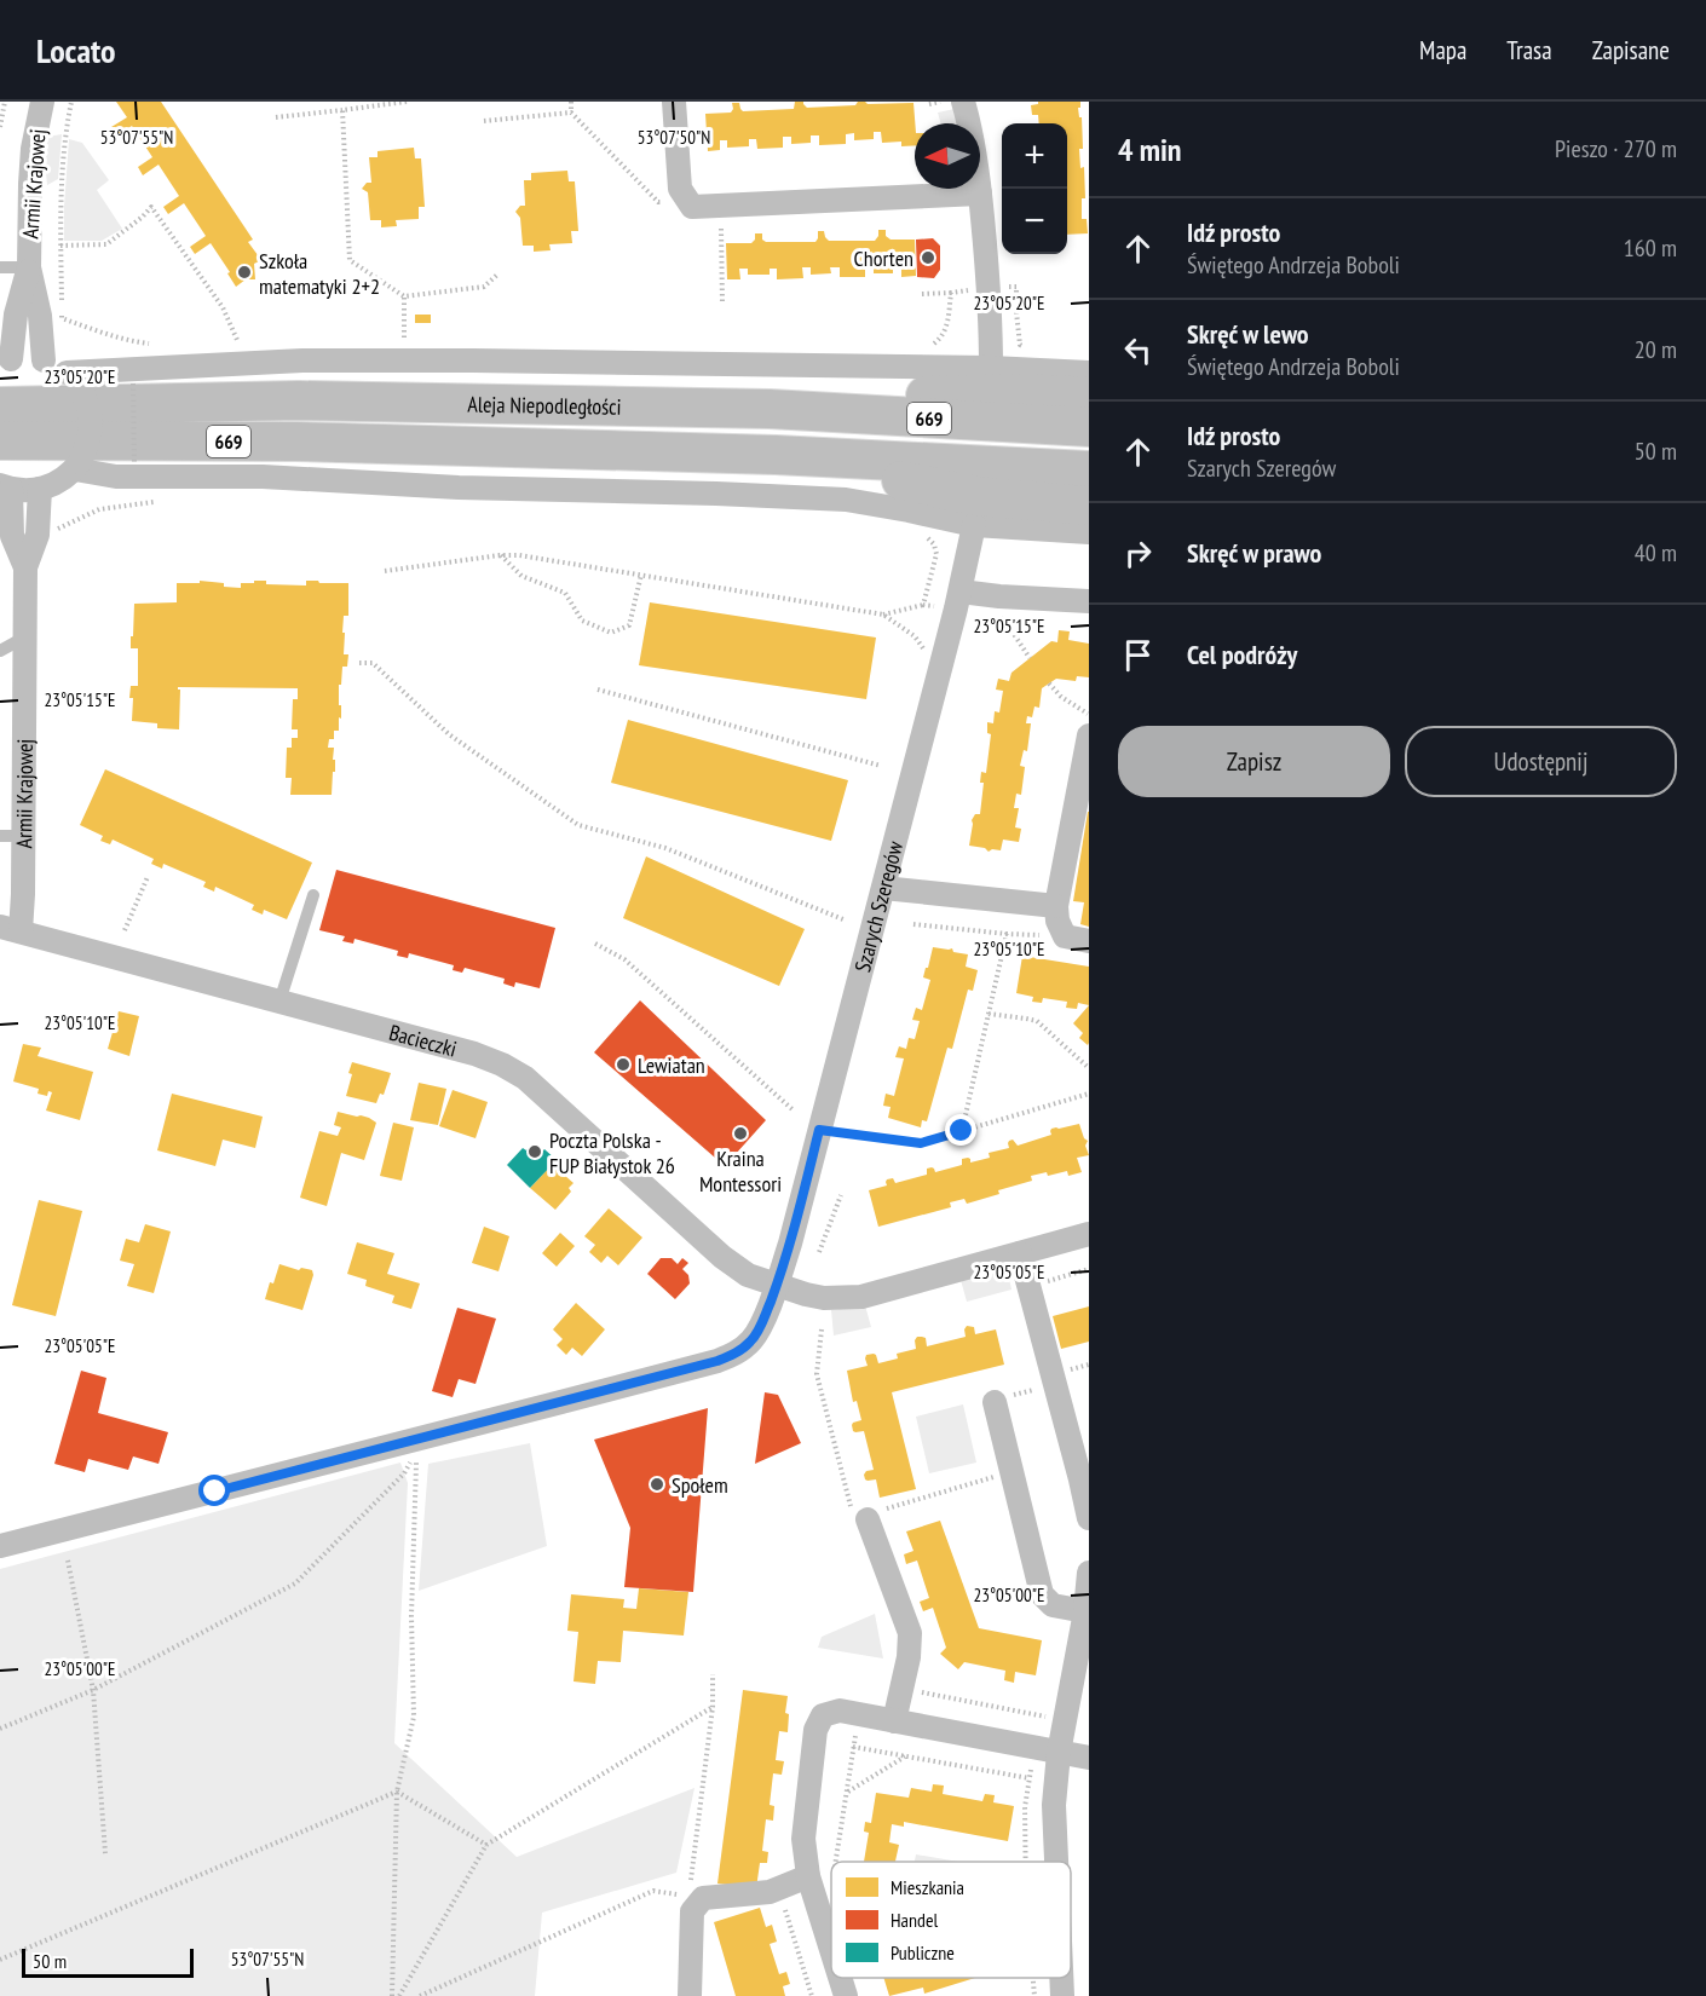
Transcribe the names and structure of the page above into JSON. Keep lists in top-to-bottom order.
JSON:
{
  "streets": {
    "main road": ["Aleja Niepodległości", "669"],
    "street": ["Armii Krajowej", "Szarych Szeregów", "Bacieczki"]
  },
  "crossings": [
    ["Armii Krajowej", "Bacieczki"],
    ["Szarych Szeregów", "Bacieczki"]
  ],
  "places": [
    "Chorten",
    "Szkoła matematyki 2+2",
    "Lewiatan",
    "Kraina Montessori",
    "Poczta Polska - FUP Białystok 26",
    "Społem"
  ],
  "legend": ["Mieszkania", "Handel", "Publiczne"],
  "scale_bar": "50 m",
  "north": "left",
  "page": {
    "header": "Locato",
    "nav": ["Mapa", "Trasa", "Zapisane"],
    "heading": ["4 min", "Pieszo · 270 m"],
    "map_buttons": ["+", "−"],
    "list": [
      ["Idź prosto", "Świętego Andrzeja Boboli", "160 m"],
      ["Skręć w lewo", "Świętego Andrzeja Boboli", "20 m"],
      ["Idź prosto", "Szarych Szeregów", "50 m"],
      ["Skręć w prawo", "40 m"],
      "Cel podróży"
    ],
    "buttons": ["Zapisz", "Udostępnij"],
    "scale": "50 m"
  },
  "coordinates": [
    "53°07'55\"N",
    "53°07'50\"N",
    "23°05'20\"E",
    "23°05'15\"E",
    "23°05'10\"E",
    "23°05'05\"E",
    "23°05'00\"E"
  ]
}
